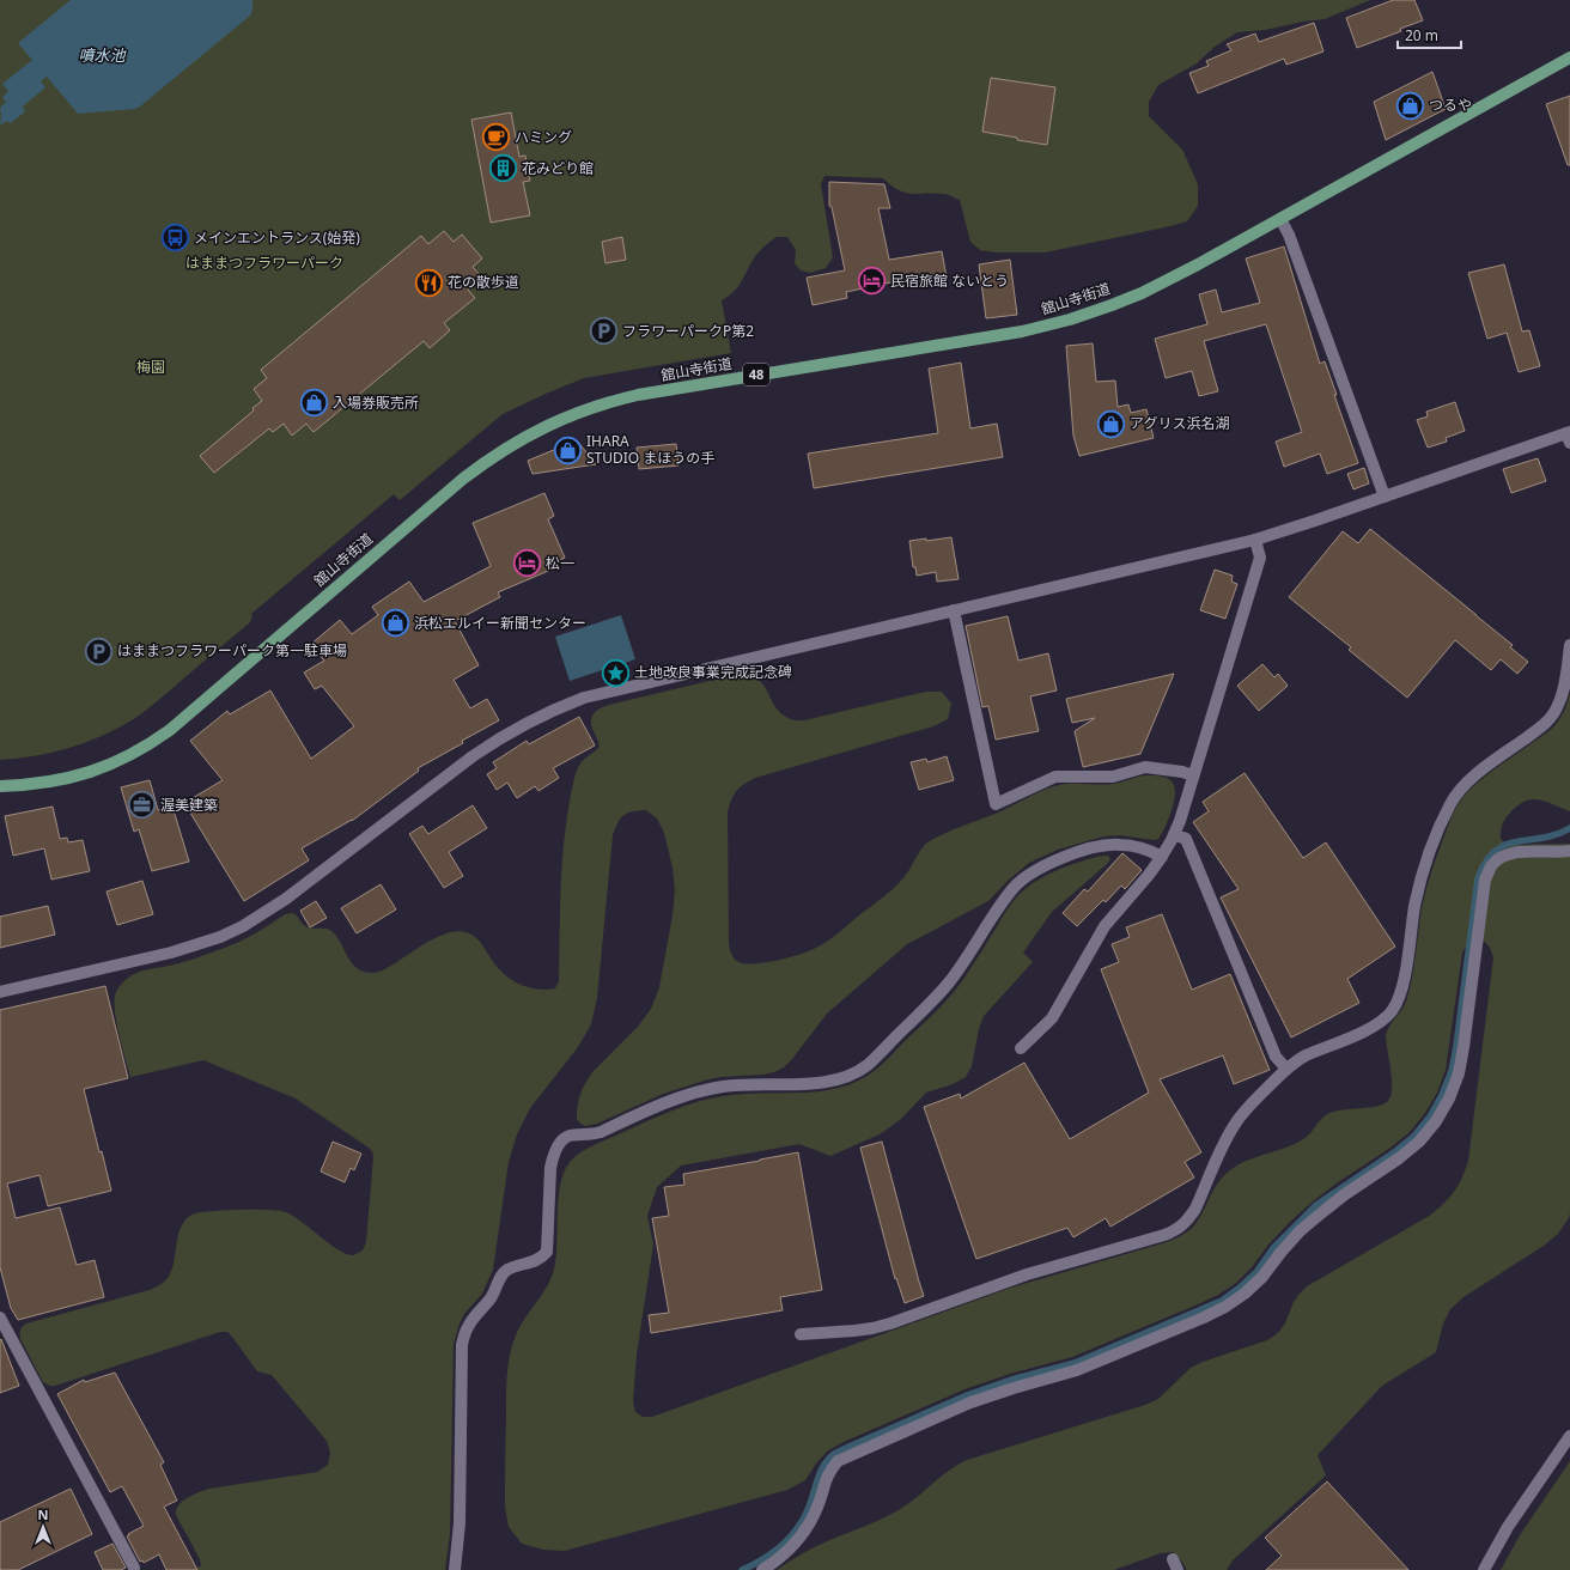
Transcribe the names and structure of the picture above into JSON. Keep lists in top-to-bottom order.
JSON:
{
  "streets": {
    "main road": ["舘山寺街道", "48"]
  },
  "water": ["噴水池"],
  "parks": ["はままつフラワーパーク", "梅園"],
  "places": {
    "shop": [
      "つるや",
      "入場券販売所",
      "アグリス浜名湖",
      "IHARA STUDIO まほうの手",
      "浜松エルイー新聞センター"
    ],
    "cafe": ["ハミング"],
    "building": ["花みどり館"],
    "bus stop": ["メインエントランス(始発)"],
    "hotel": ["民宿旅館 ないとう", "松一"],
    "restaurant": ["花の散歩道"],
    "parking": ["フラワーパークP第2", "はままつフラワーパーク第一駐車場"],
    "place": ["土地改良事業完成記念碑"],
    "office": ["渥美建築"]
  },
  "scale_bar": "20 m",
  "north": "top"
}
